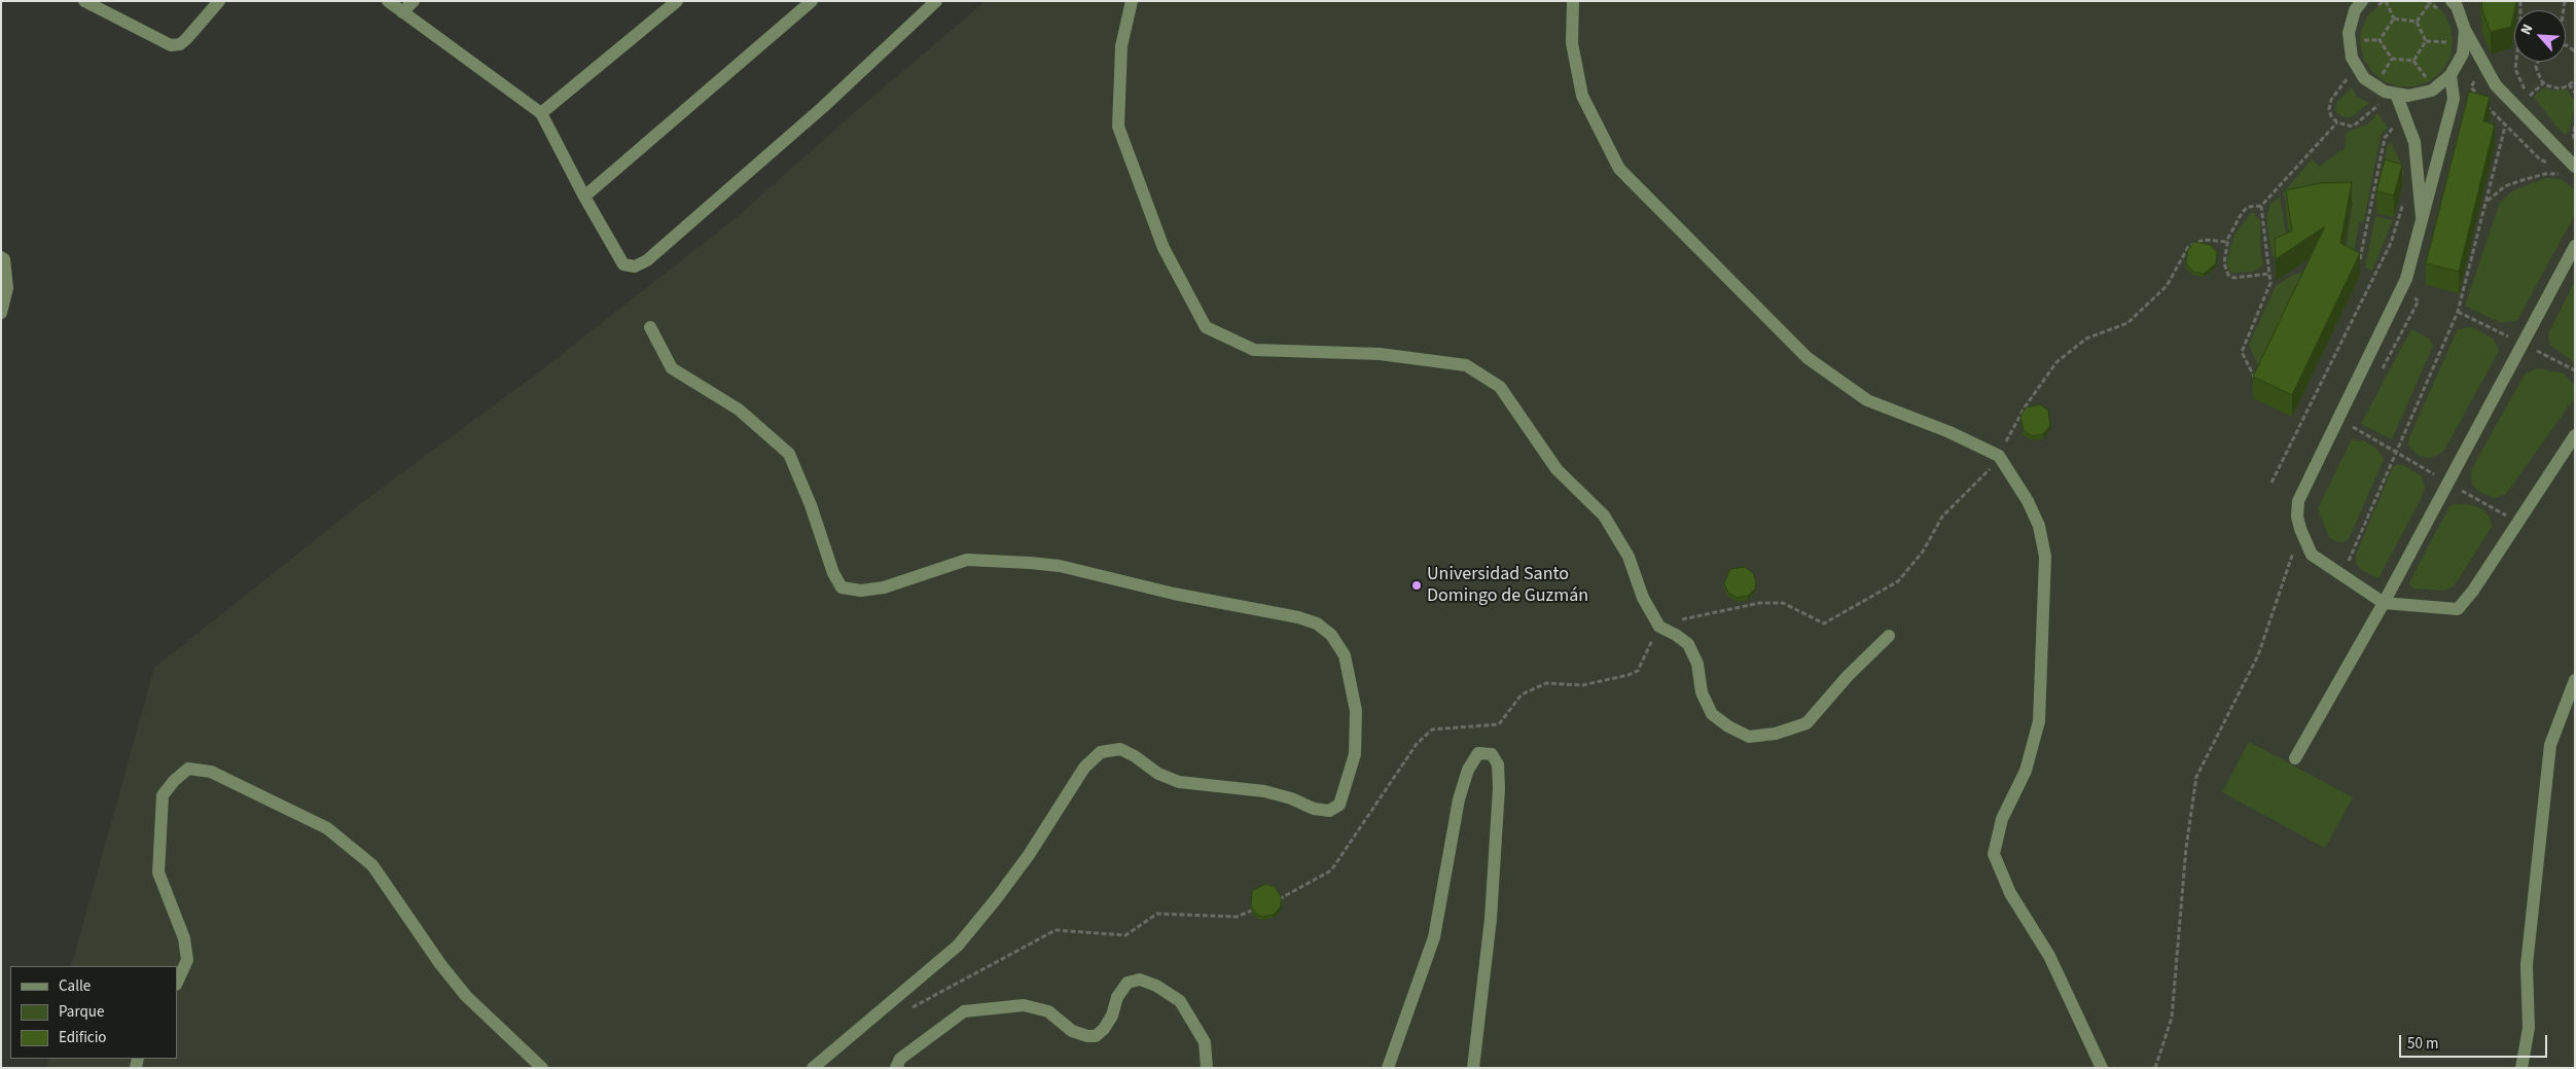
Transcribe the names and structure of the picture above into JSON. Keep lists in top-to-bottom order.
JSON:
{
  "places": ["Universidad Santo Domingo de Guzmán"],
  "legend": ["Calle", "Parque", "Edificio"],
  "scale_bar": "50 m",
  "north": "top left"
}
